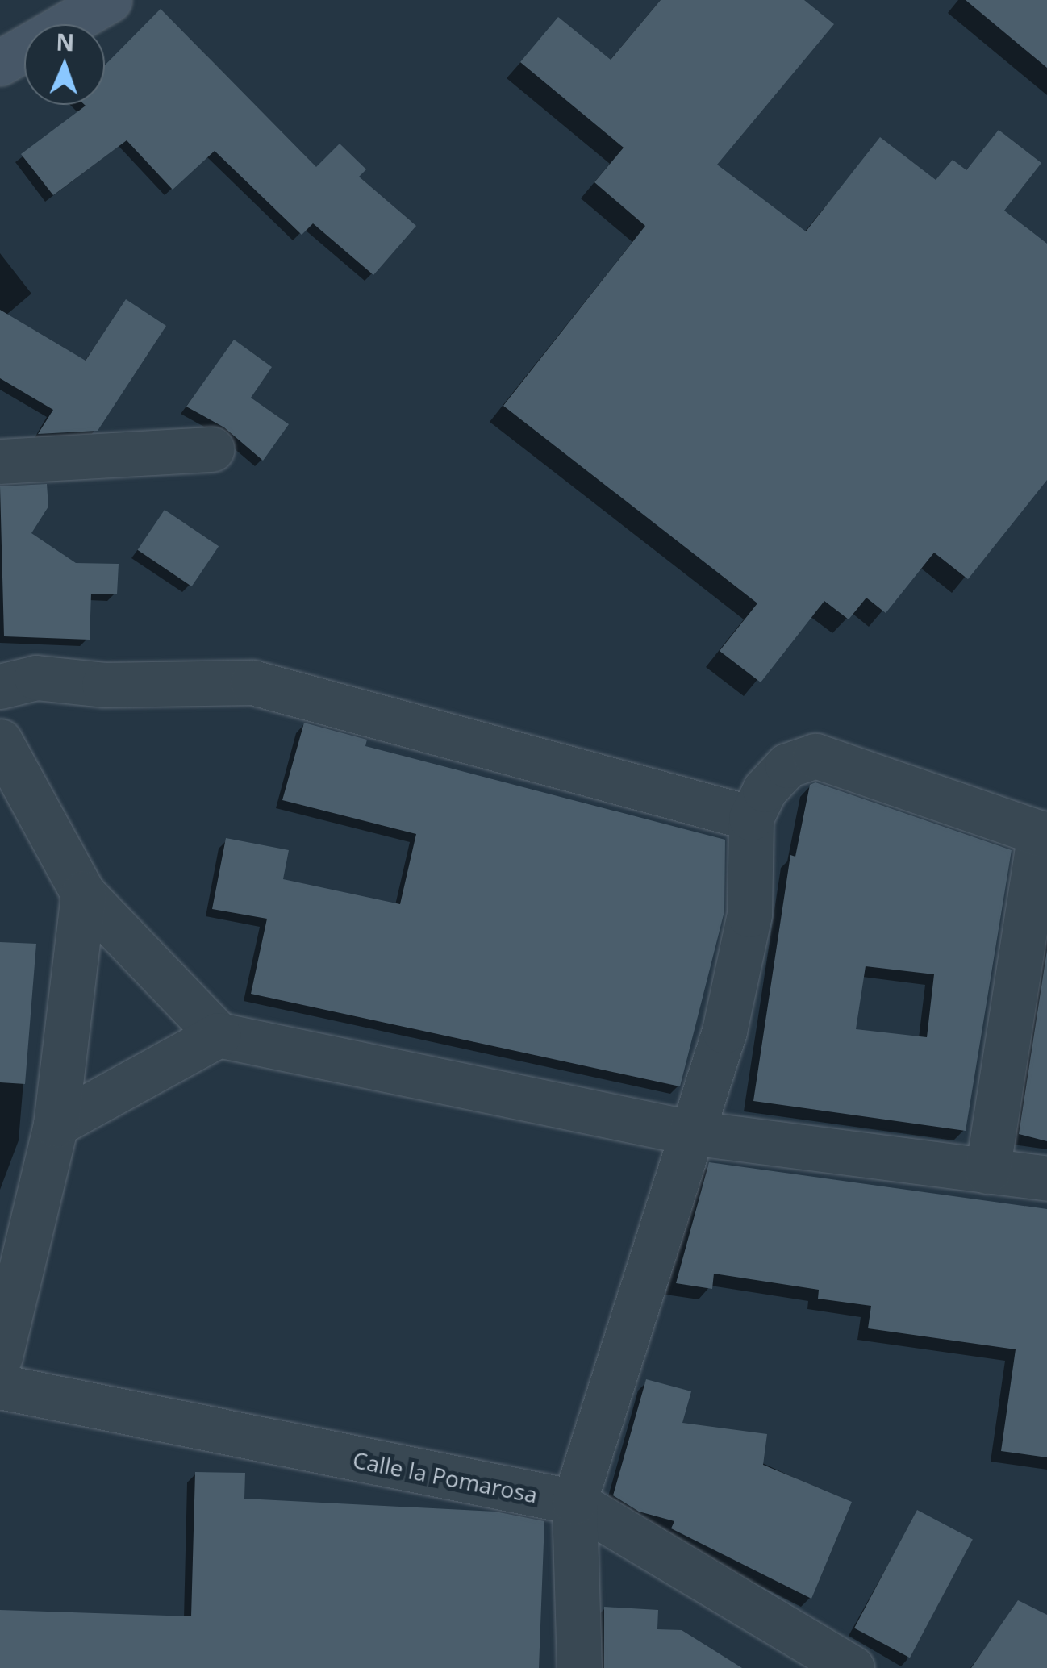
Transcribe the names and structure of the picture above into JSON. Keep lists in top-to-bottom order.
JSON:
{
  "streets": {
    "street": ["Calle la Pomarosa"]
  },
  "north": "top"
}
